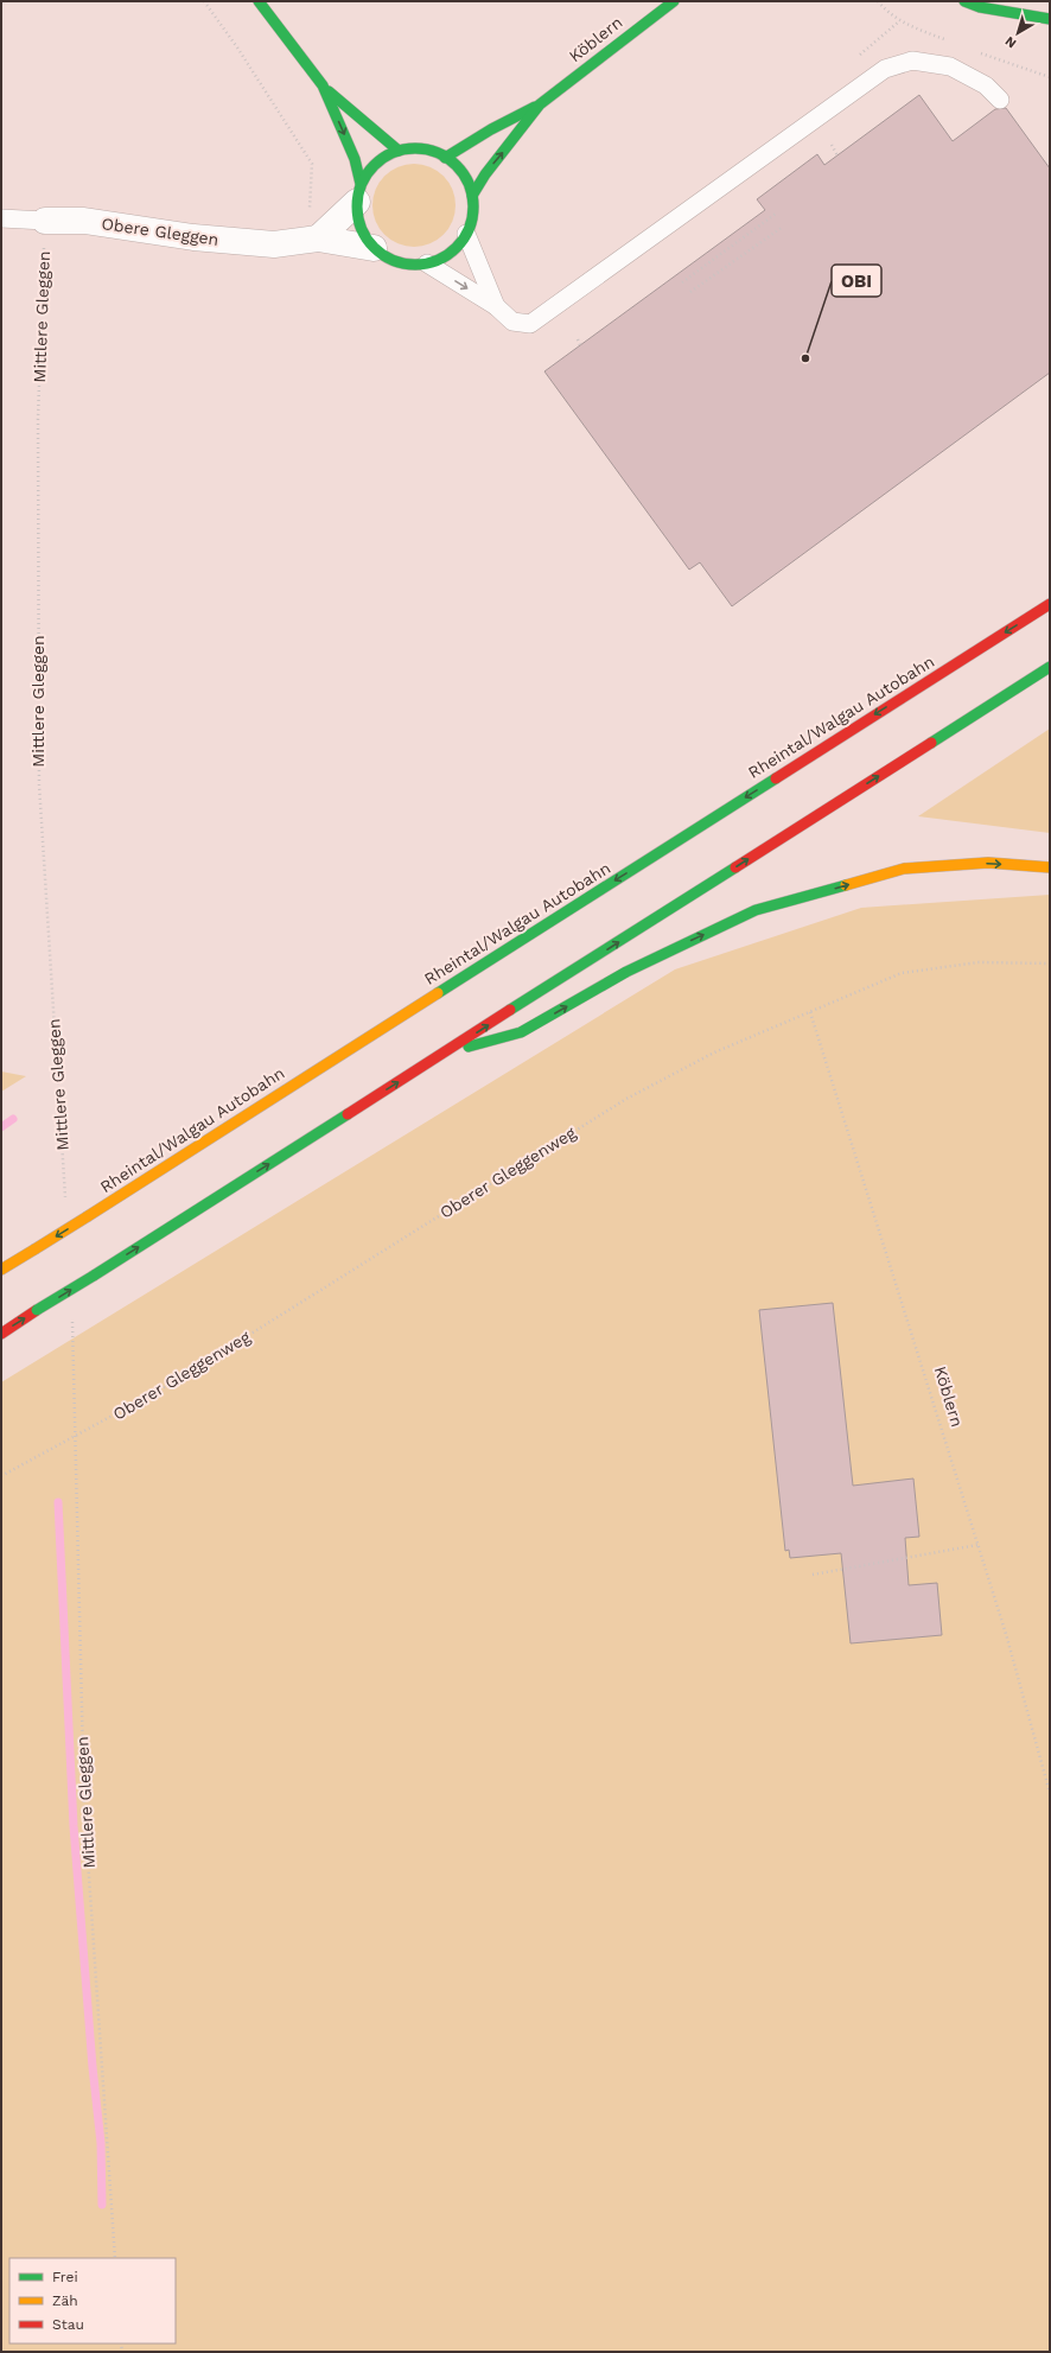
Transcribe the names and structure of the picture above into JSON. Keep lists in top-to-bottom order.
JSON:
{
  "streets": {
    "main road": ["Köblern", "Rheintal/Walgau Autobahn"],
    "street": ["Obere Gleggen"],
    "path": ["Mittlere Gleggen", "Oberer Gleggenweg"]
  },
  "crossings": [
    ["Köblern", "Obere Gleggen"],
    ["Köblern", "Oberer Gleggenweg"],
    ["Obere Gleggen", "Mittlere Gleggen"],
    ["Mittlere Gleggen", "Oberer Gleggenweg"]
  ],
  "places": ["OBI"],
  "legend": ["Frei", "Zäh", "Stau"],
  "north": "bottom left"
}
